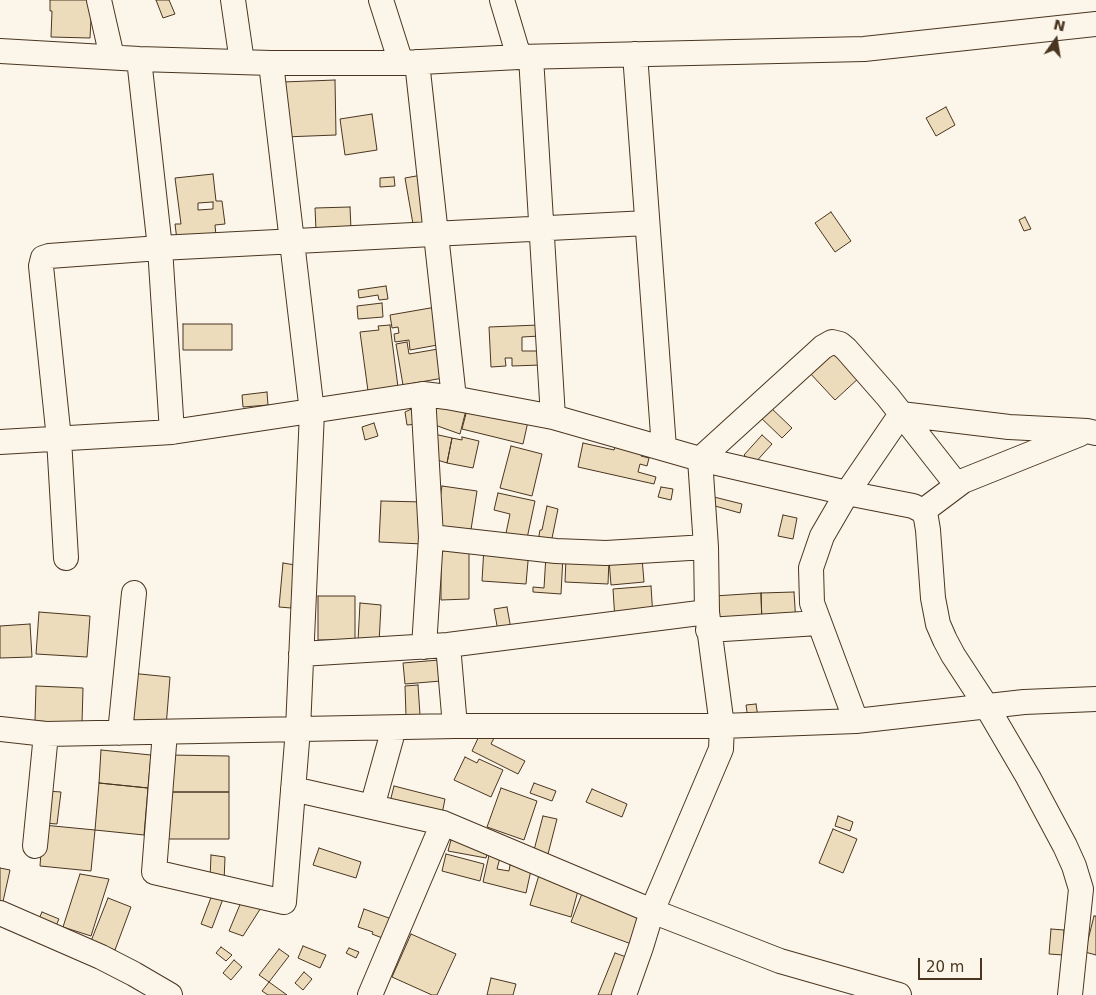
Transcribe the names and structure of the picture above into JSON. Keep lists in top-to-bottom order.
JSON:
{
  "scale_bar": "20 m",
  "north": "top"
}
